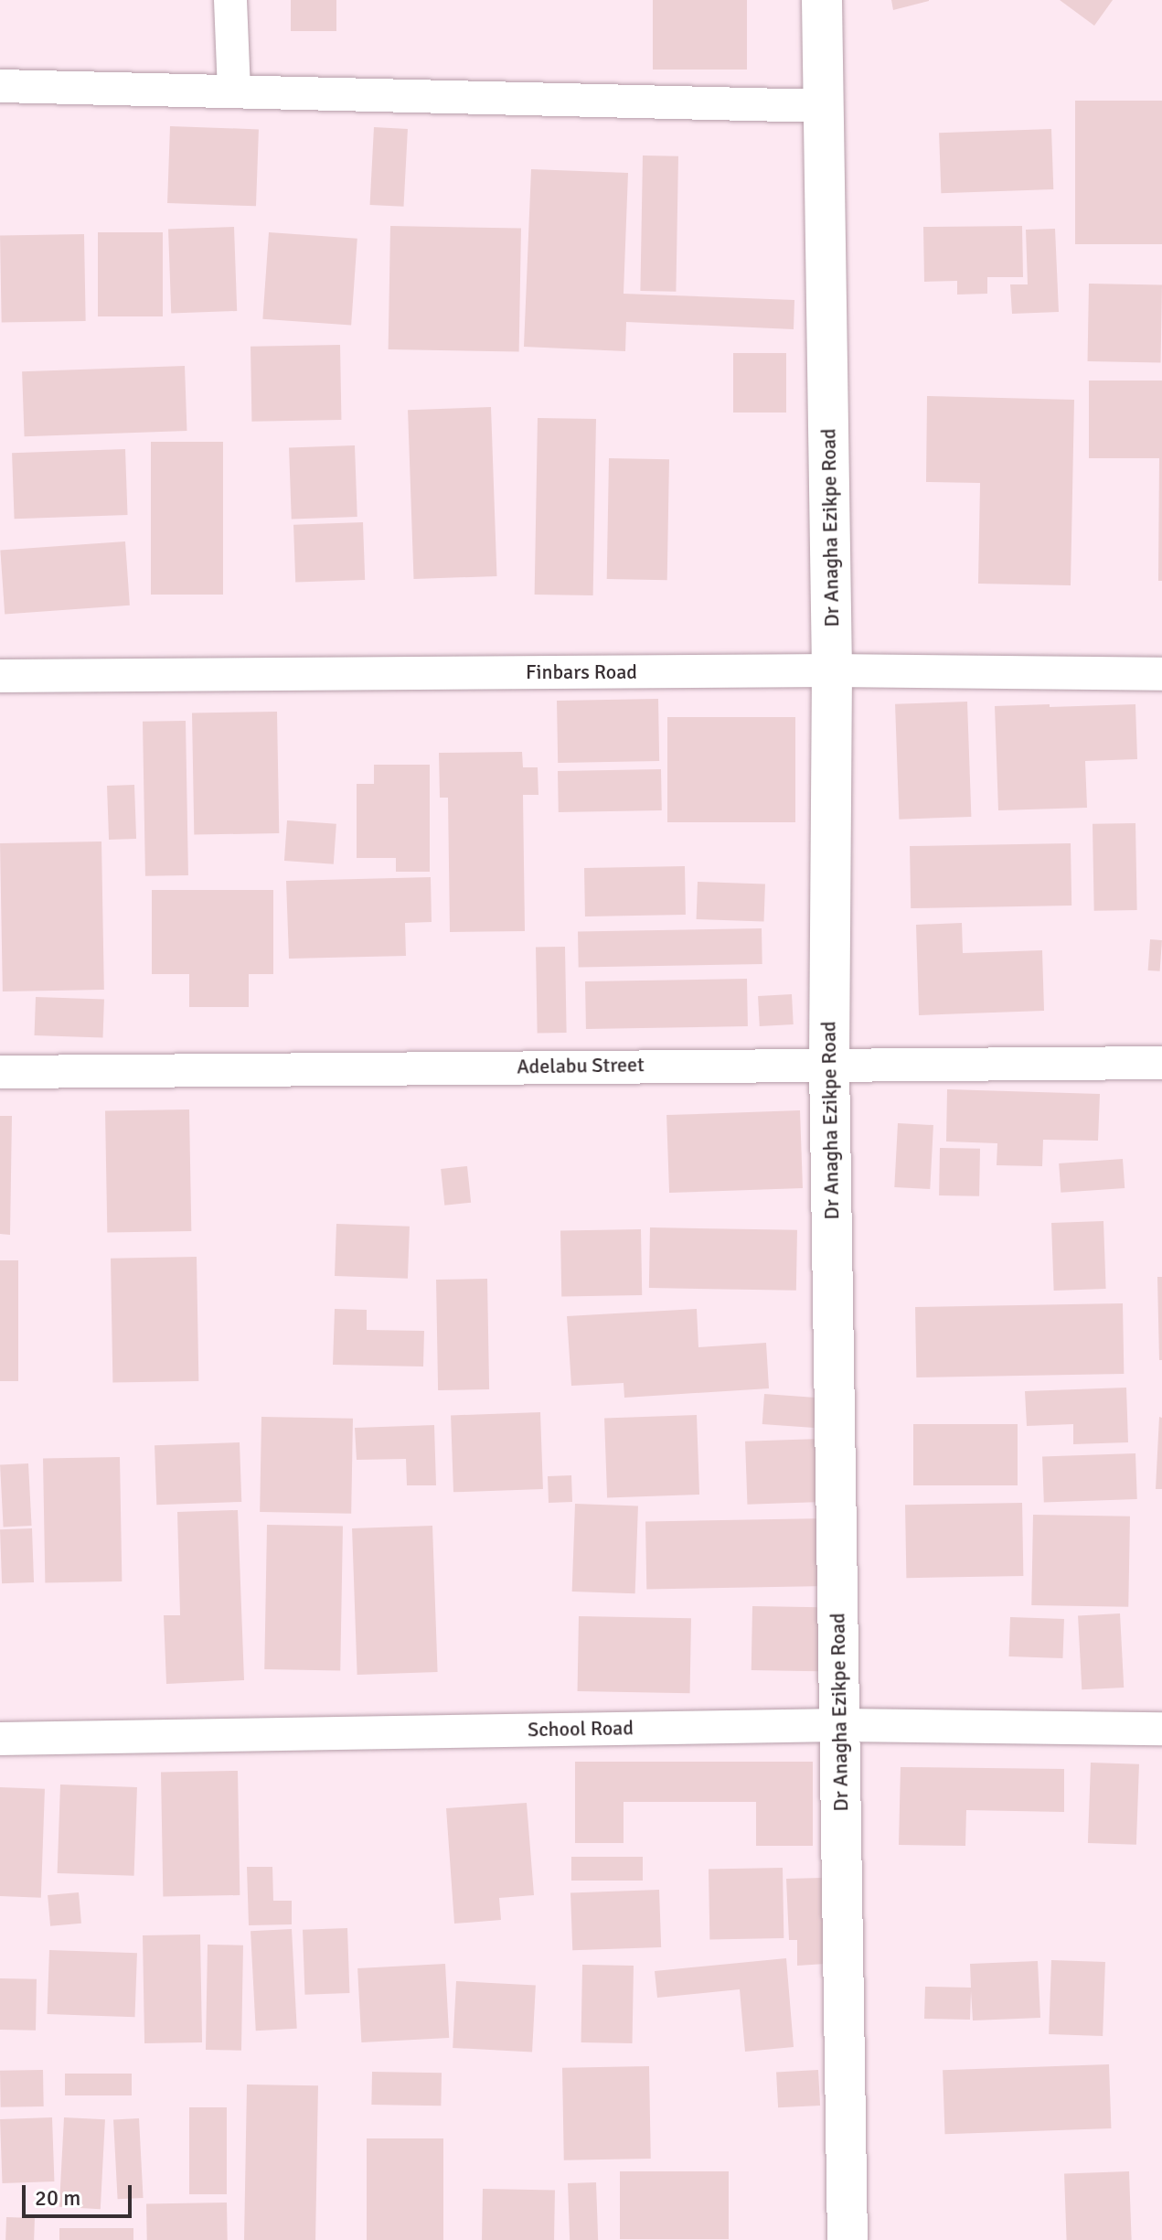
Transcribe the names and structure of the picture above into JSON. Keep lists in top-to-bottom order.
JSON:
{
  "streets": {
    "street": [
      "Dr Anagha Ezikpe Road",
      "Finbars Road",
      "Adelabu Street",
      "School Road"
    ]
  },
  "crossings": [
    ["Dr Anagha Ezikpe Road", "Finbars Road"],
    ["Dr Anagha Ezikpe Road", "Adelabu Street"],
    ["Dr Anagha Ezikpe Road", "School Road"]
  ],
  "scale_bar": "20 m"
}
